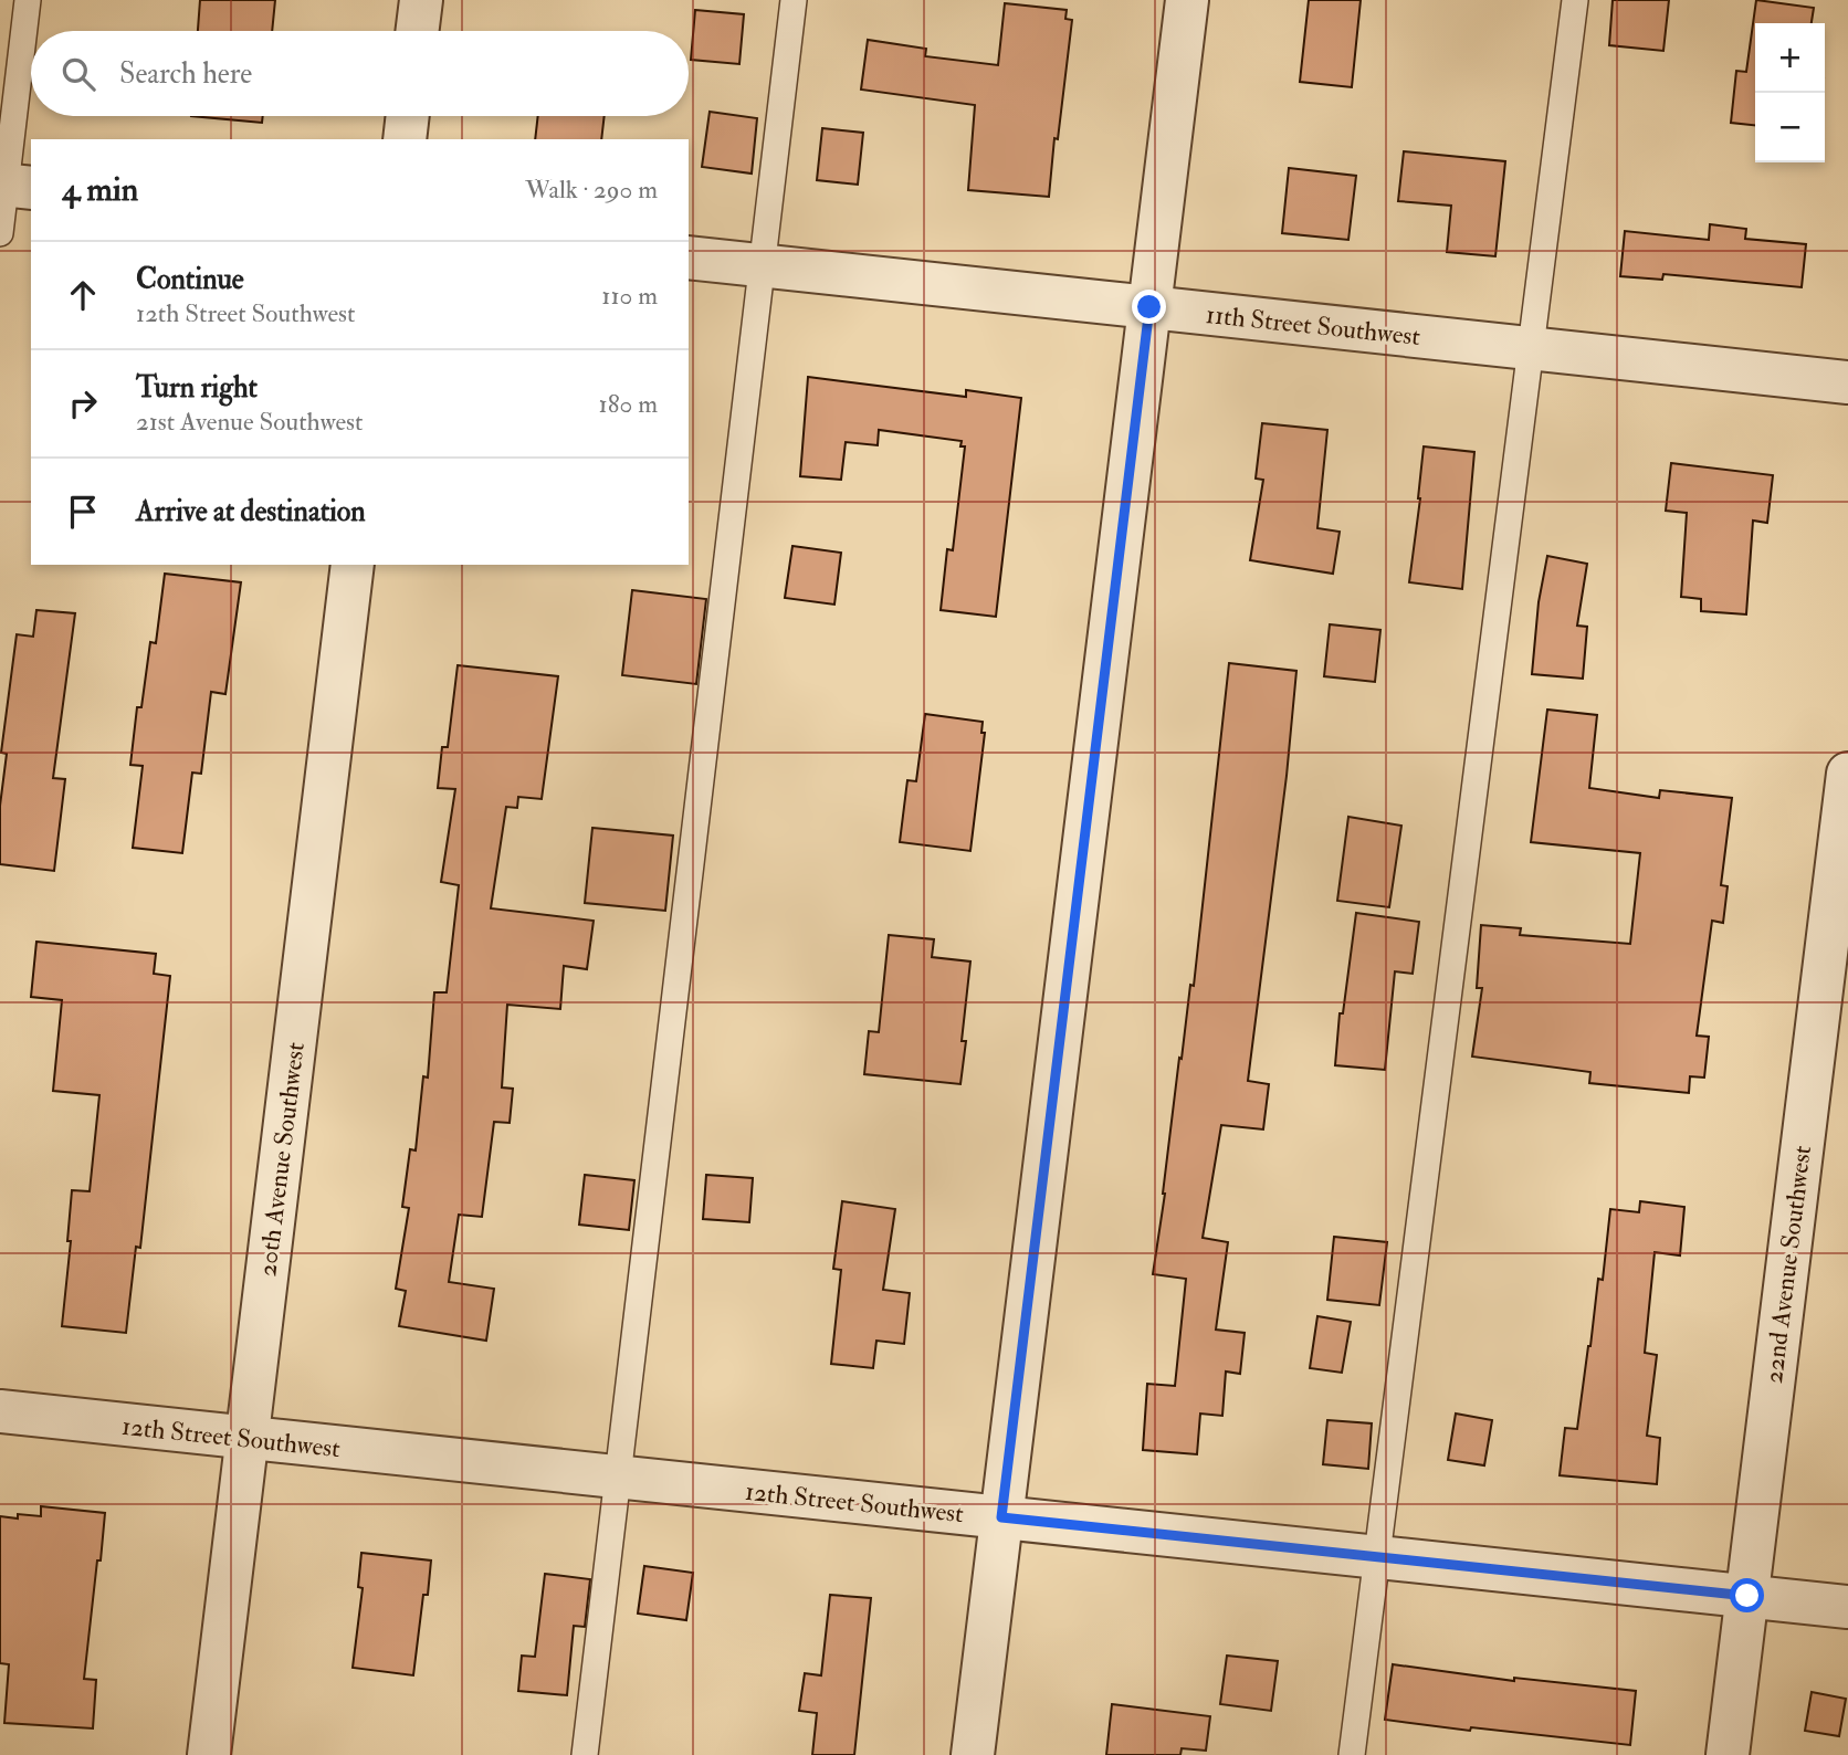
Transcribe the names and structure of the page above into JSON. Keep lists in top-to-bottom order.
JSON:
{
  "streets": {
    "street": [
      "11th Street Southwest",
      "20th Avenue Southwest",
      "22nd Avenue Southwest",
      "12th Street Southwest"
    ]
  },
  "crossings": [
    ["20th Avenue Southwest", "12th Street Southwest"],
    ["22nd Avenue Southwest", "12th Street Southwest"]
  ],
  "page": {
    "map_buttons": ["+", "−"],
    "search": "Search here",
    "heading": ["4 min", "Walk · 290 m"],
    "list": [
      ["Continue", "12th Street Southwest", "110 m"],
      ["Turn right", "21st Avenue Southwest", "180 m"],
      "Arrive at destination"
    ]
  }
}
